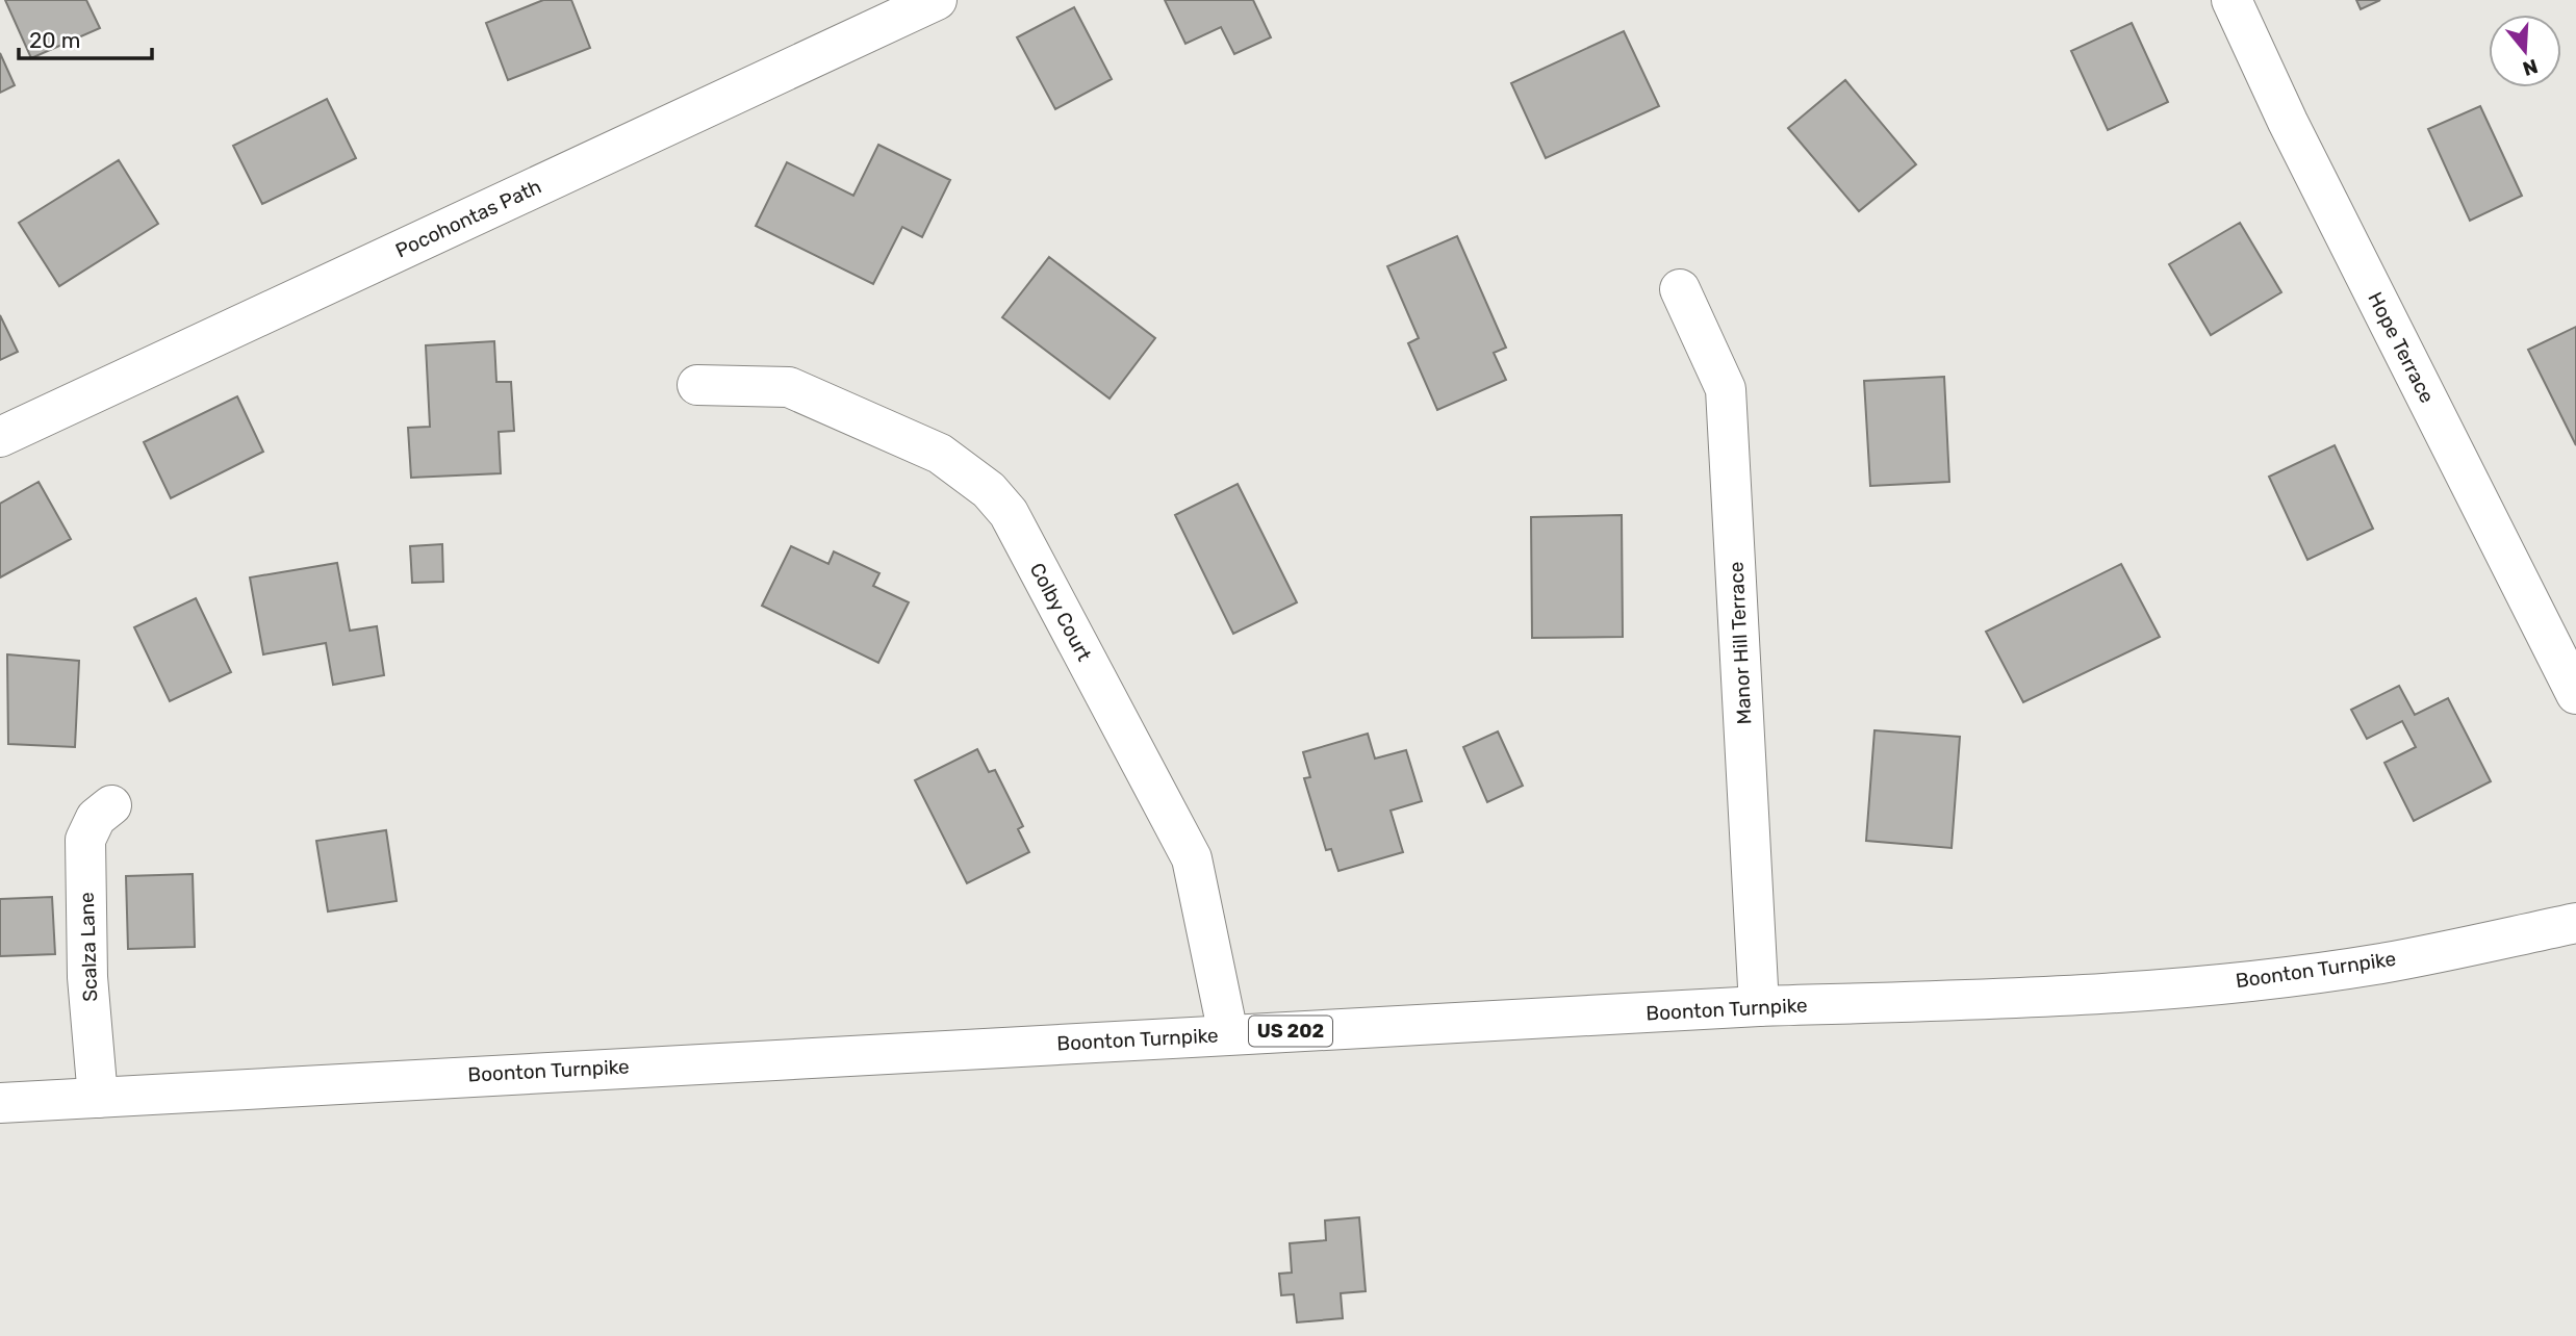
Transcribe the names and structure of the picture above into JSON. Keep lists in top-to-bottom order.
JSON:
{
  "streets": {
    "street": [
      "Pocohontas Path",
      "Hope Terrace",
      "Colby Court",
      "Manor Hill Terrace",
      "Scalza Lane",
      "Boonton Turnpike",
      "US 202"
    ]
  },
  "crossings": [
    ["Colby Court", "Boonton Turnpike"],
    ["Manor Hill Terrace", "Boonton Turnpike"],
    ["Scalza Lane", "Boonton Turnpike"]
  ],
  "scale_bar": "20 m",
  "north": "bottom"
}
